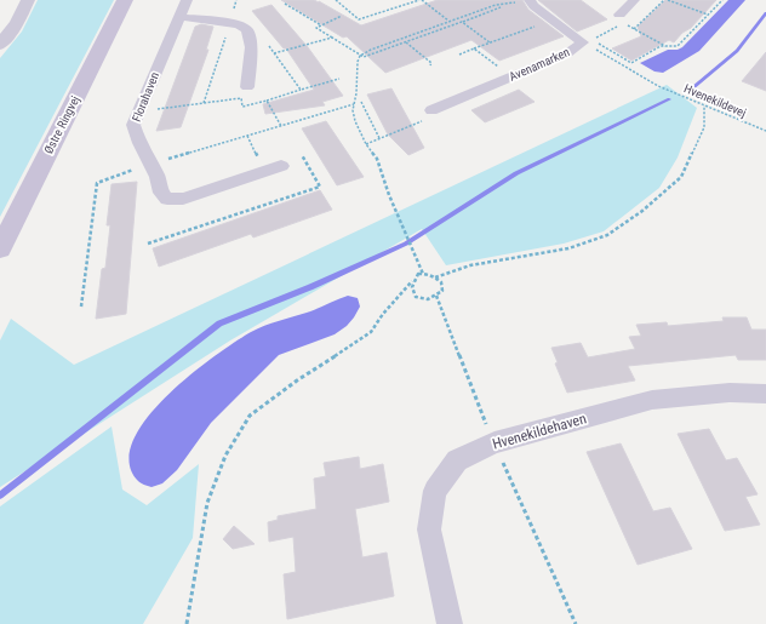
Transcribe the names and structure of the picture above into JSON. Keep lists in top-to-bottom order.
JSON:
{
  "streets": {
    "main road": ["Østre Ringvej"],
    "street": ["Avenamarken", "Florahaven", "Hvenekildehaven"],
    "path": ["Hvenekildevej"]
  },
  "crossings": [
    ["Avenamarken", "Hvenekildevej"]
  ]
}
